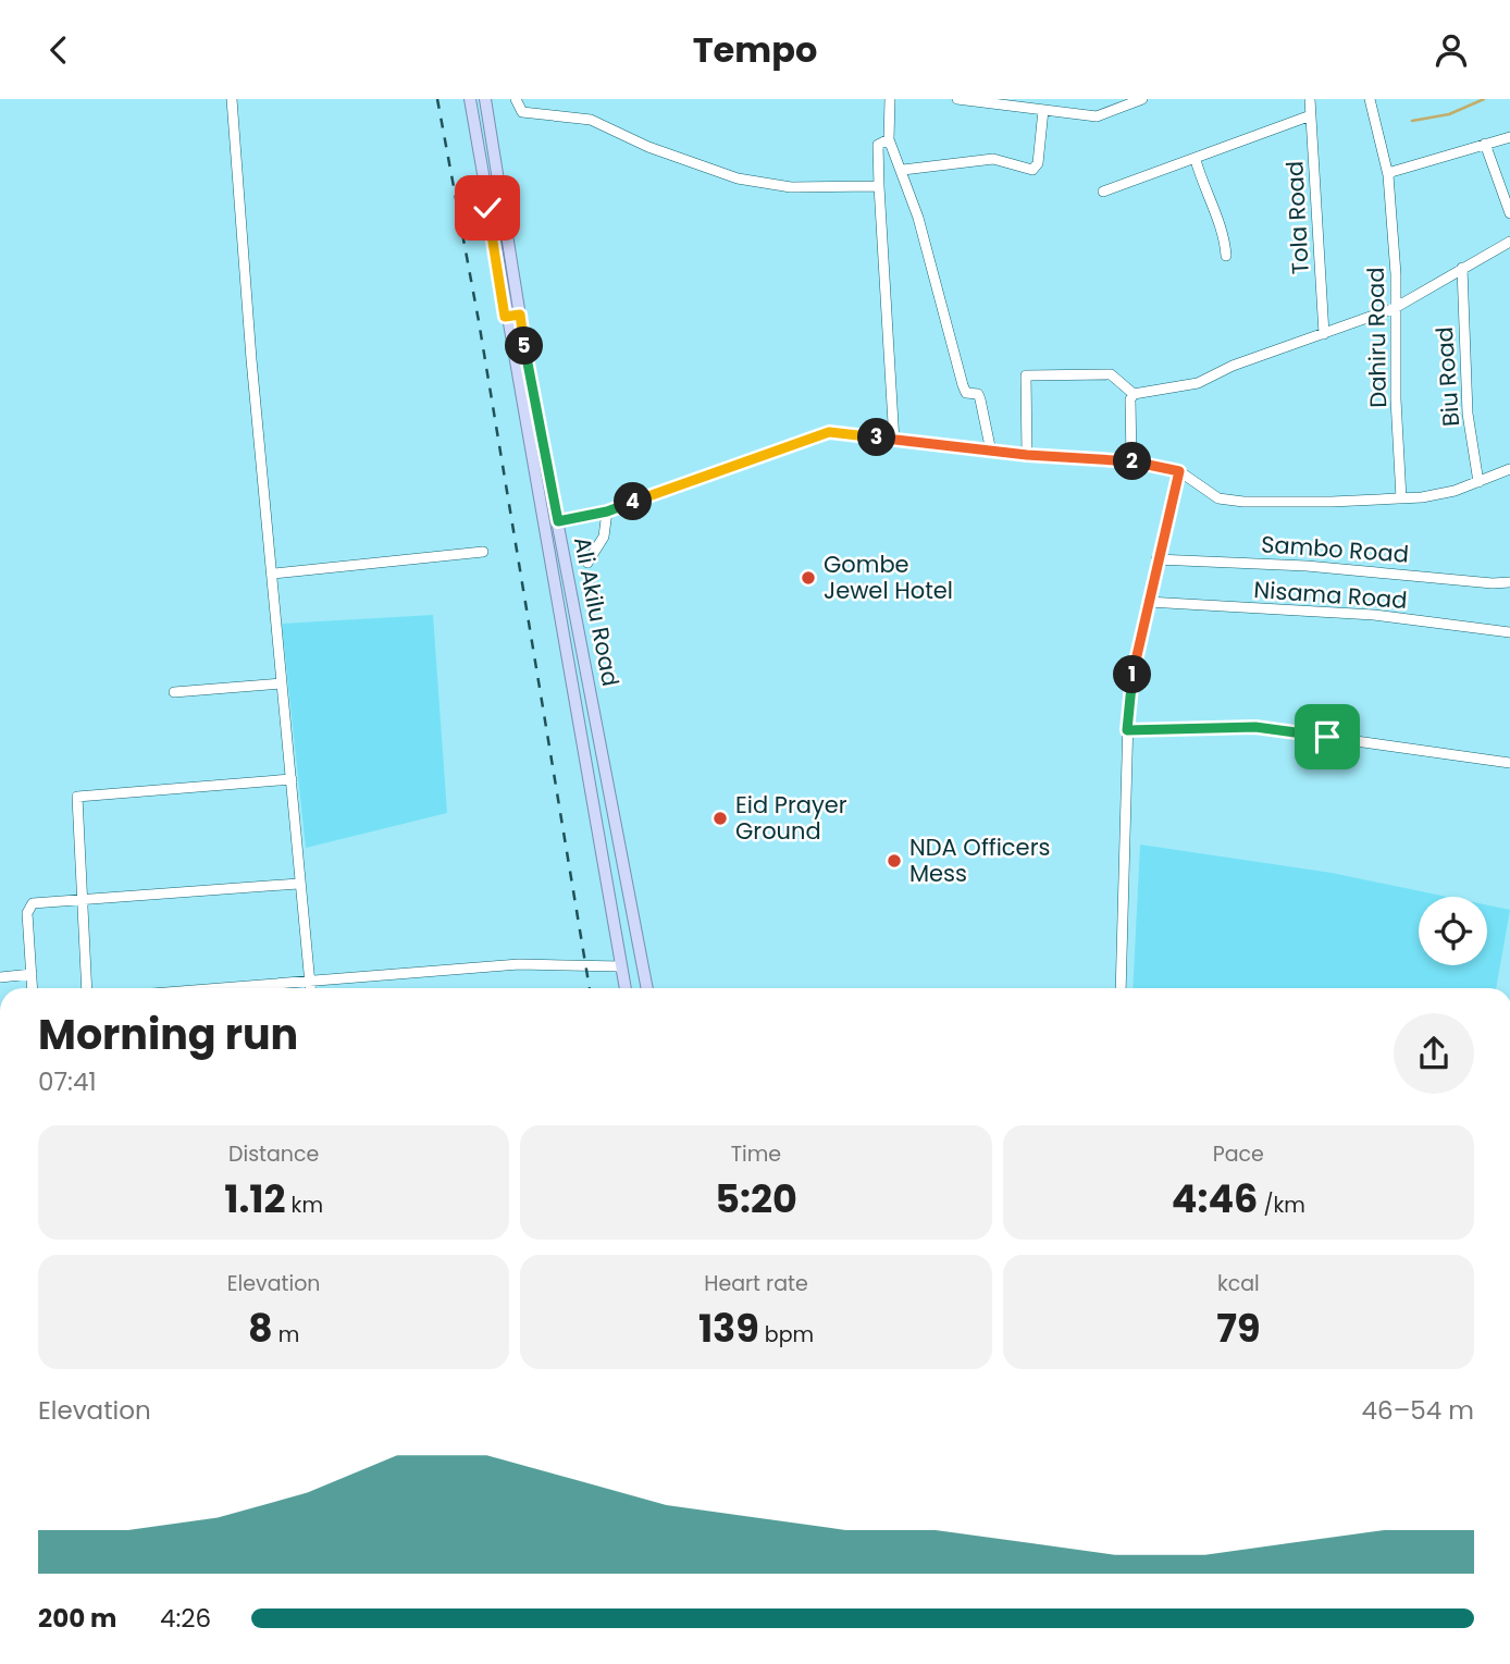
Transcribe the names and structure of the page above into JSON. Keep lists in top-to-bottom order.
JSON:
{
  "streets": {
    "main road": ["Ali Akilu Road"],
    "street": [
      "Tola Road",
      "Dahiru Road",
      "Biu Road",
      "Sambo Road",
      "Nisama Road"
    ]
  },
  "places": ["Gombe Jewel Hotel", "Eid Prayer Ground", "NDA Officers Mess"],
  "page": {
    "header": "Tempo",
    "pins": [
      "5",
      "3",
      "2",
      "4",
      "1"
    ],
    "heading": ["Morning run", "07:41"],
    "stats": [
      ["Distance", "1.12 km"],
      ["Time", "5:20"],
      ["Pace", "4:46 /km"],
      ["Elevation", "8 m"],
      ["Heart rate", "139 bpm"],
      ["kcal", "79"]
    ],
    "chart": ["Elevation", "46–54 m"],
    "list": [
      {
        "name": "200 m",
        "note": "4:26"
      }
    ]
  }
}
